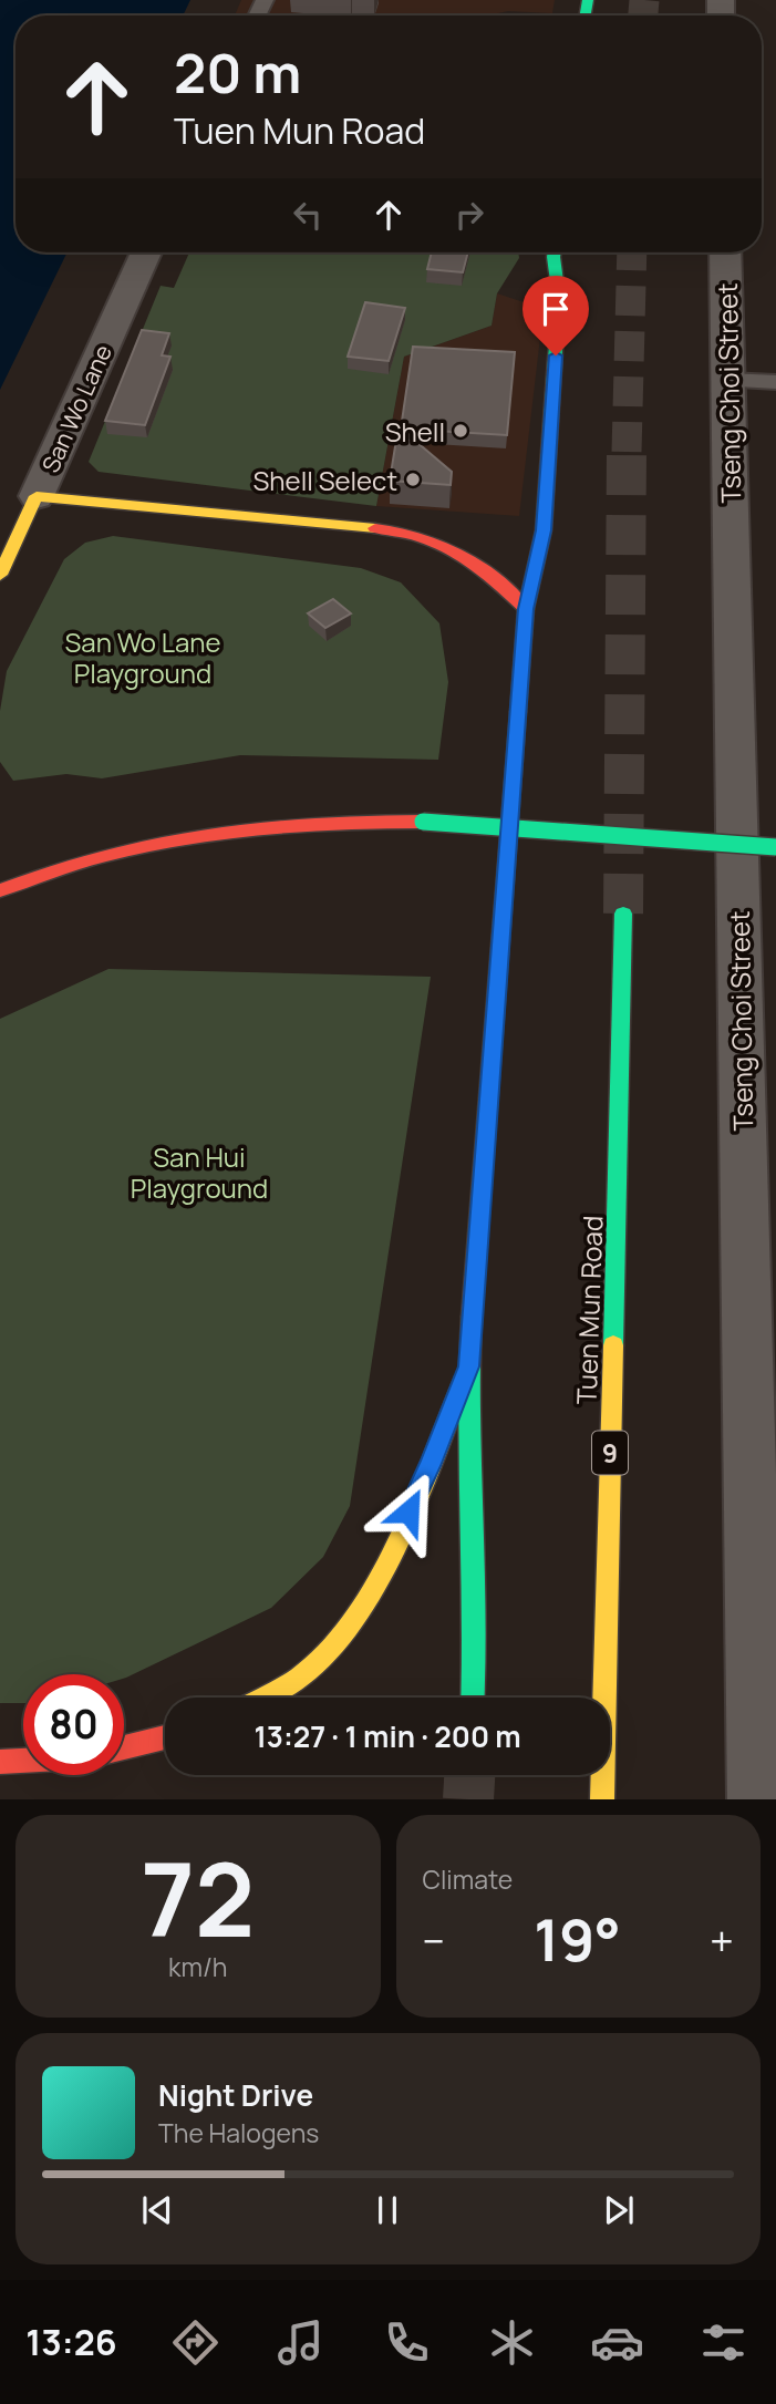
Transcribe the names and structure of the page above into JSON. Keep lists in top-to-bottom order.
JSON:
{
  "streets": {
    "main road": ["San Wo Lane", "Tuen Mun Road", "9"],
    "street": ["Tseng Choi Street"]
  },
  "parks": ["San Wo Lane Playground", "San Hui Playground"],
  "places": ["Shell", "Shell Select"],
  "page": {
    "turn": ["20 m", "Tuen Mun Road"],
    "limit": "80",
    "trip": "13:27 · 1 min · 200 m",
    "tile": [
      ["72", "km/h"],
      "Climate"
    ],
    "heat": ["−", "19°", "+"],
    "song": ["Night Drive", "The Halogens"],
    "tabs": "13:26"
  }
}
